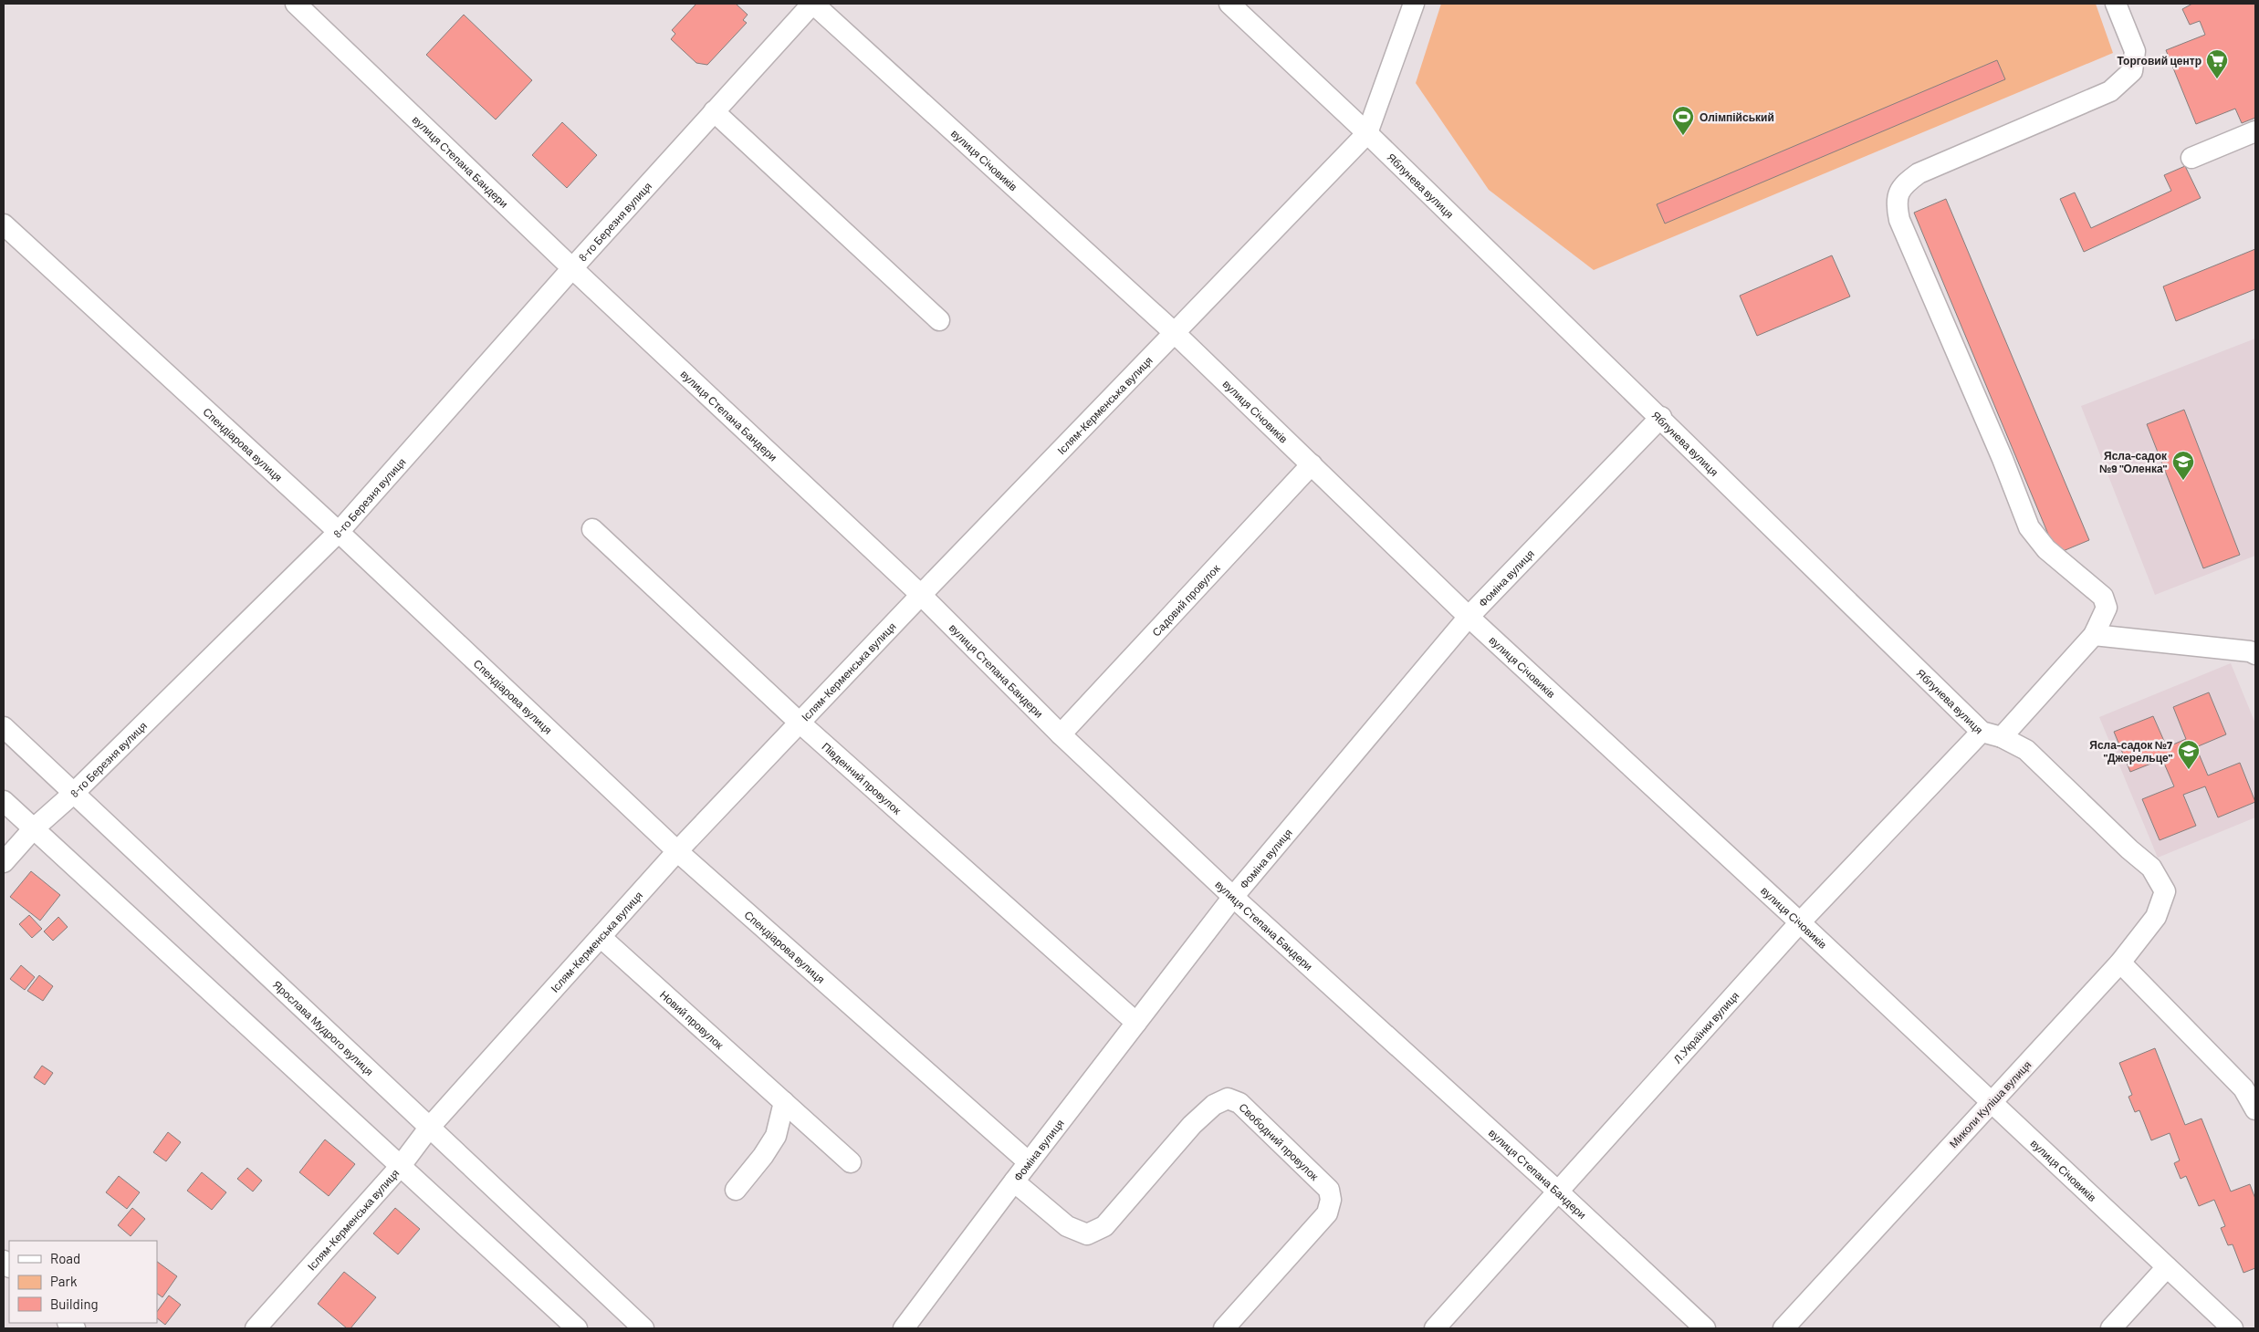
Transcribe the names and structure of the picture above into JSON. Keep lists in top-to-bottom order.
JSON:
{
  "streets": {
    "street": [
      "вулиця Січовиків",
      "вулиця Степана Бандери",
      "Яблунева вулиця",
      "8-го Березня вулиця",
      "Іслям-Керменська вулиця",
      "Спендіарова вулиця",
      "Фоміна вулиця",
      "Садовий провулок",
      "Південний провулок",
      "Новий провулок",
      "Ярослава Мудрого вулиця",
      "Л.Українки вулиця",
      "Миколи Куліша вулиця",
      "Свободний провулок"
    ]
  },
  "crossings": [
    ["вулиця Січовиків", "8-го Березня вулиця"],
    ["вулиця Січовиків", "Іслям-Керменська вулиця"],
    ["вулиця Січовиків", "Фоміна вулиця"],
    ["вулиця Січовиків", "Садовий провулок"],
    ["вулиця Січовиків", "Л.Українки вулиця"],
    ["вулиця Січовиків", "Миколи Куліша вулиця"],
    ["вулиця Степана Бандери", "8-го Березня вулиця"],
    ["вулиця Степана Бандери", "Іслям-Керменська вулиця"],
    ["вулиця Степана Бандери", "Фоміна вулиця"],
    ["вулиця Степана Бандери", "Садовий провулок"],
    ["вулиця Степана Бандери", "Л.Українки вулиця"],
    ["Яблунева вулиця", "Іслям-Керменська вулиця"],
    ["Яблунева вулиця", "Фоміна вулиця"],
    ["Яблунева вулиця", "Л.Українки вулиця"],
    ["Яблунева вулиця", "Миколи Куліша вулиця"],
    ["8-го Березня вулиця", "Спендіарова вулиця"],
    ["8-го Березня вулиця", "Ярослава Мудрого вулиця"],
    ["Іслям-Керменська вулиця", "Спендіарова вулиця"],
    ["Іслям-Керменська вулиця", "Південний провулок"],
    ["Іслям-Керменська вулиця", "Новий провулок"],
    ["Іслям-Керменська вулиця", "Ярослава Мудрого вулиця"],
    ["Спендіарова вулиця", "Фоміна вулиця"],
    ["Фоміна вулиця", "Південний провулок"],
    ["Фоміна вулиця", "Свободний провулок"]
  ],
  "places": {
    "supermarket": ["Торговий центр"],
    "sports": ["Олімпійський"],
    "school or university": ["Ясла-садок №9 \"Оленка\"", "Ясла-садок №7 \"Джерельце\""]
  },
  "legend": ["Road", "Park", "Building"]
}
